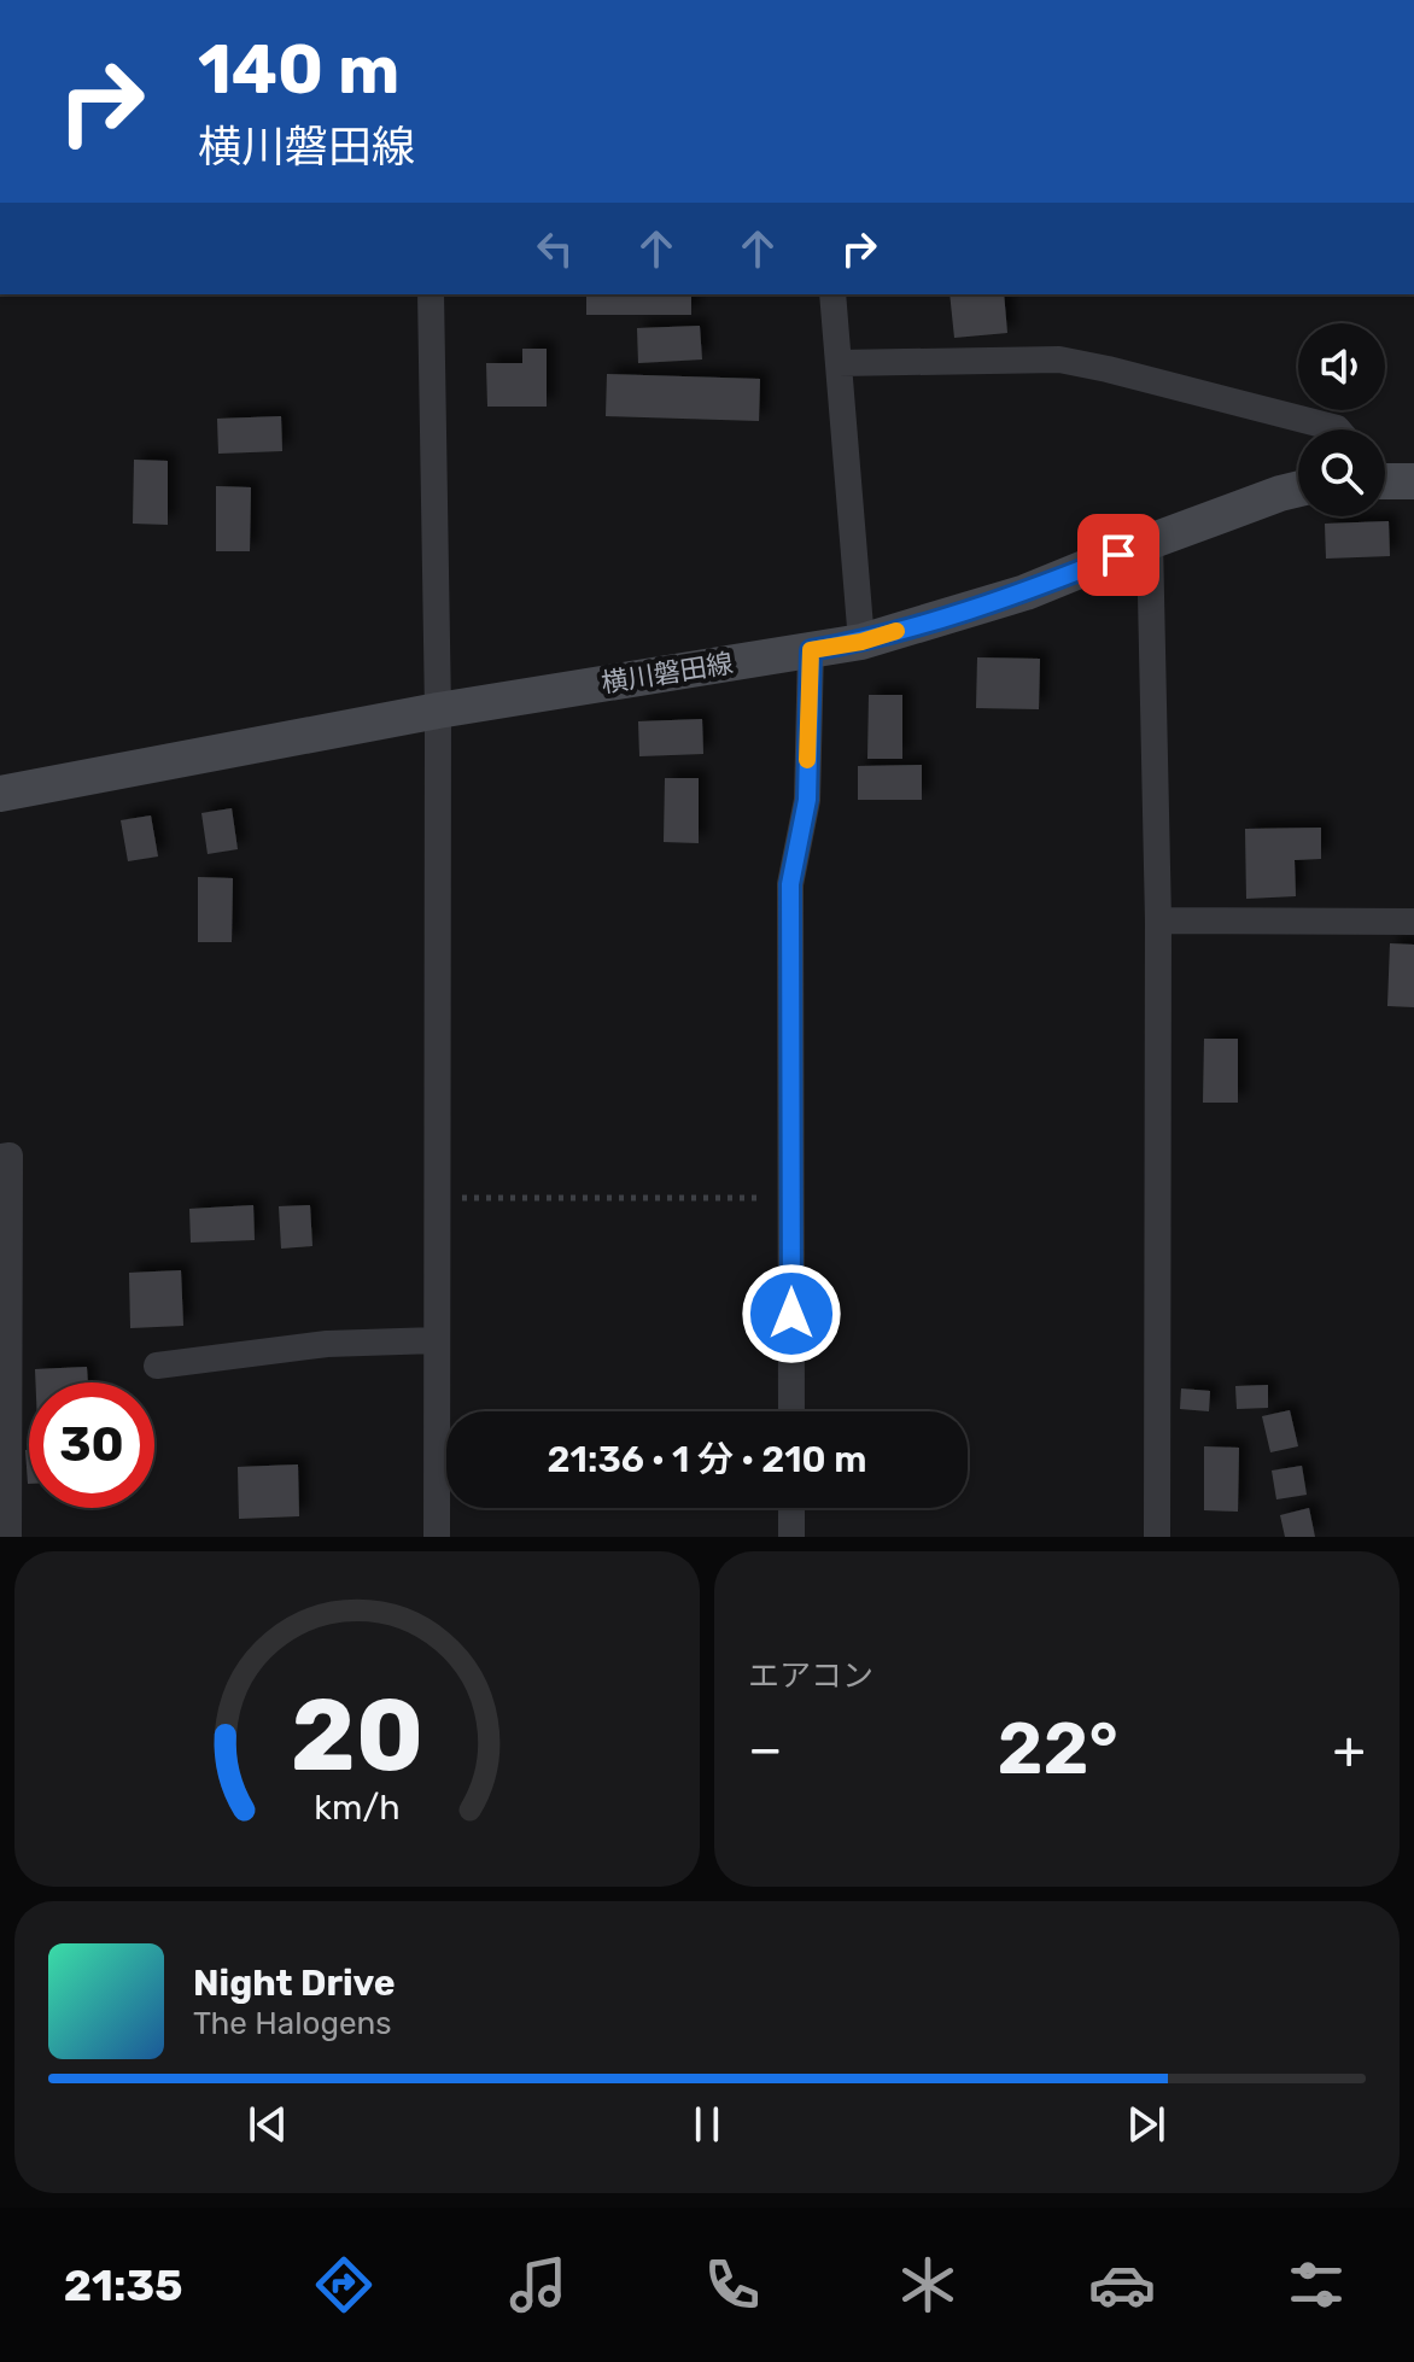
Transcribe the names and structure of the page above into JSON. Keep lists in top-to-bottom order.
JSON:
{
  "streets": {
    "main road": ["横川磐田線"]
  },
  "page": {
    "turn": ["140 m", "横川磐田線"],
    "limit": "30",
    "trip": "21:36 · 1 分 · 210 m",
    "tile": "エアコン",
    "heat": ["−", "22°", "+"],
    "song": ["Night Drive", "The Halogens"],
    "tabs": "21:35",
    "gauge": ["20", "km/h"]
  }
}
